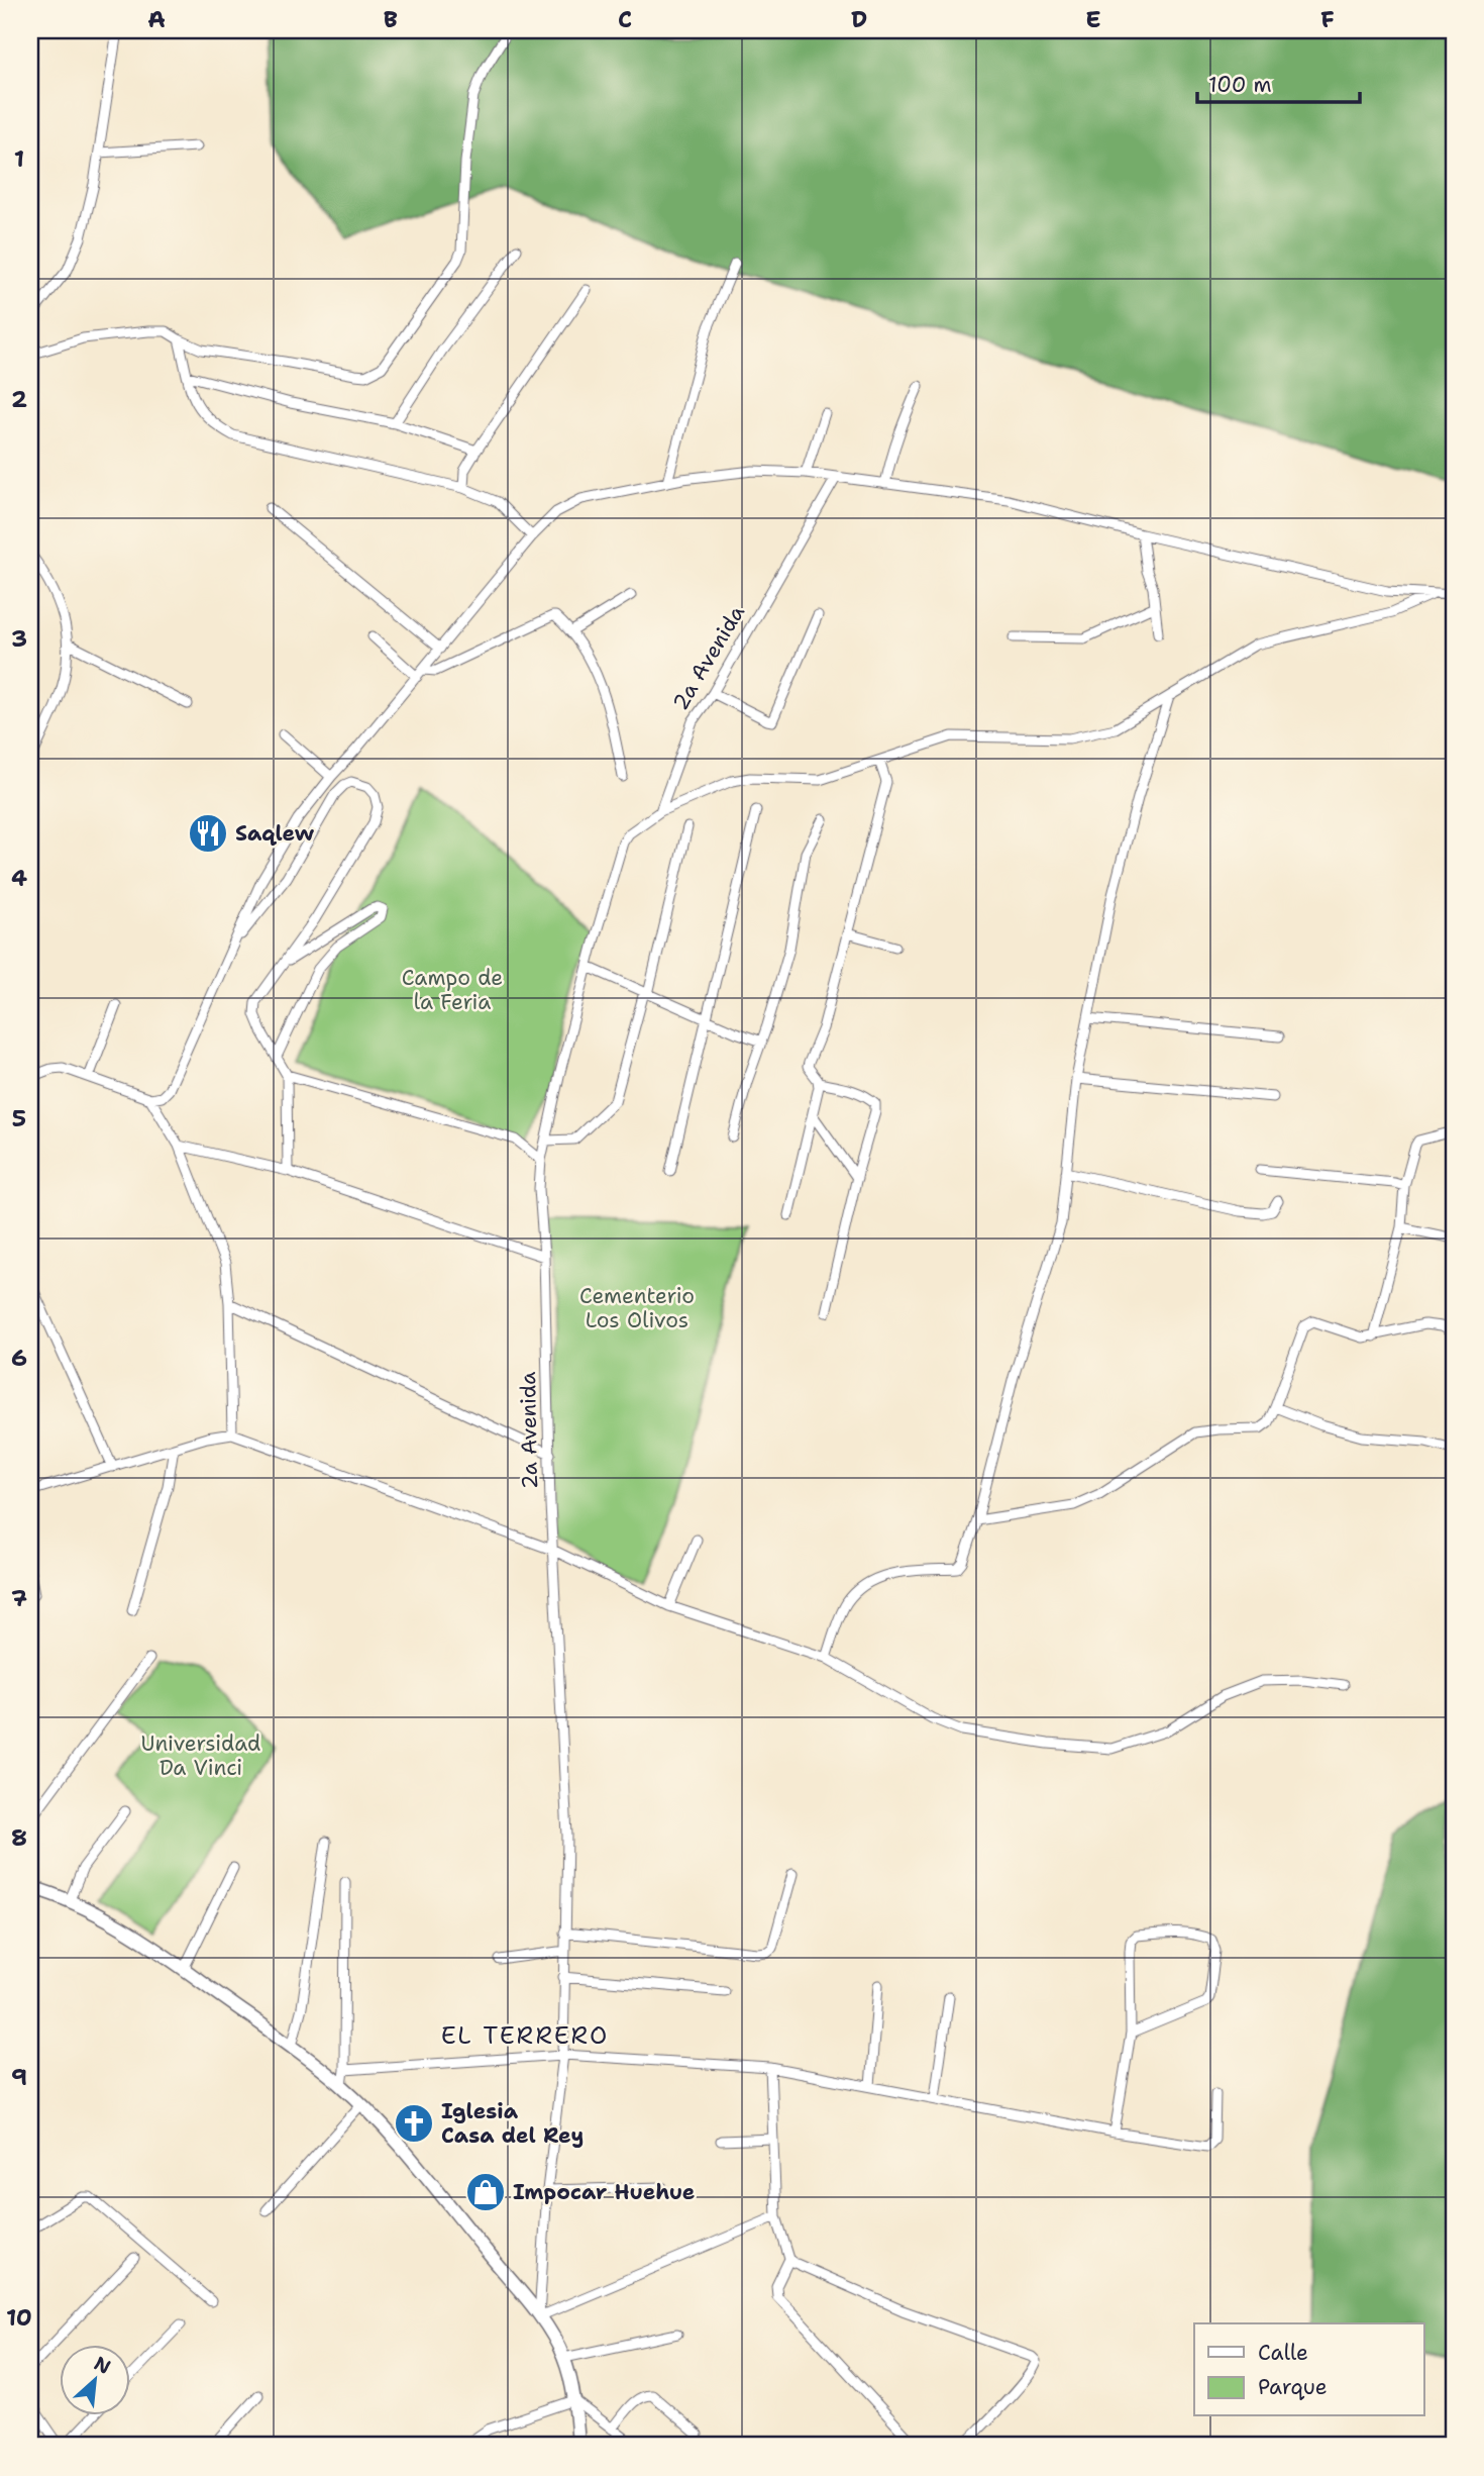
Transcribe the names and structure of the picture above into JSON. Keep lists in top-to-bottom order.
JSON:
{
  "streets": {
    "street": ["2a Avenida"]
  },
  "districts": ["EL TERRERO"],
  "parks": ["Campo de la Feria", "Cementerio Los Olivos", "Universidad Da Vinci"],
  "places": {
    "restaurant": ["Saqlew"],
    "church": ["Iglesia Casa del Rey"],
    "shop": ["Impocar Huehue"]
  },
  "legend": ["Calle", "Parque"],
  "scale_bar": "100 m",
  "north": "top right",
  "grid": {
    "columns": [
      "A",
      "B",
      "C",
      "D",
      "E",
      "F"
    ],
    "rows": [
      "1",
      "2",
      "3",
      "4",
      "5",
      "6",
      "7",
      "8",
      "9",
      "10"
    ]
  }
}
